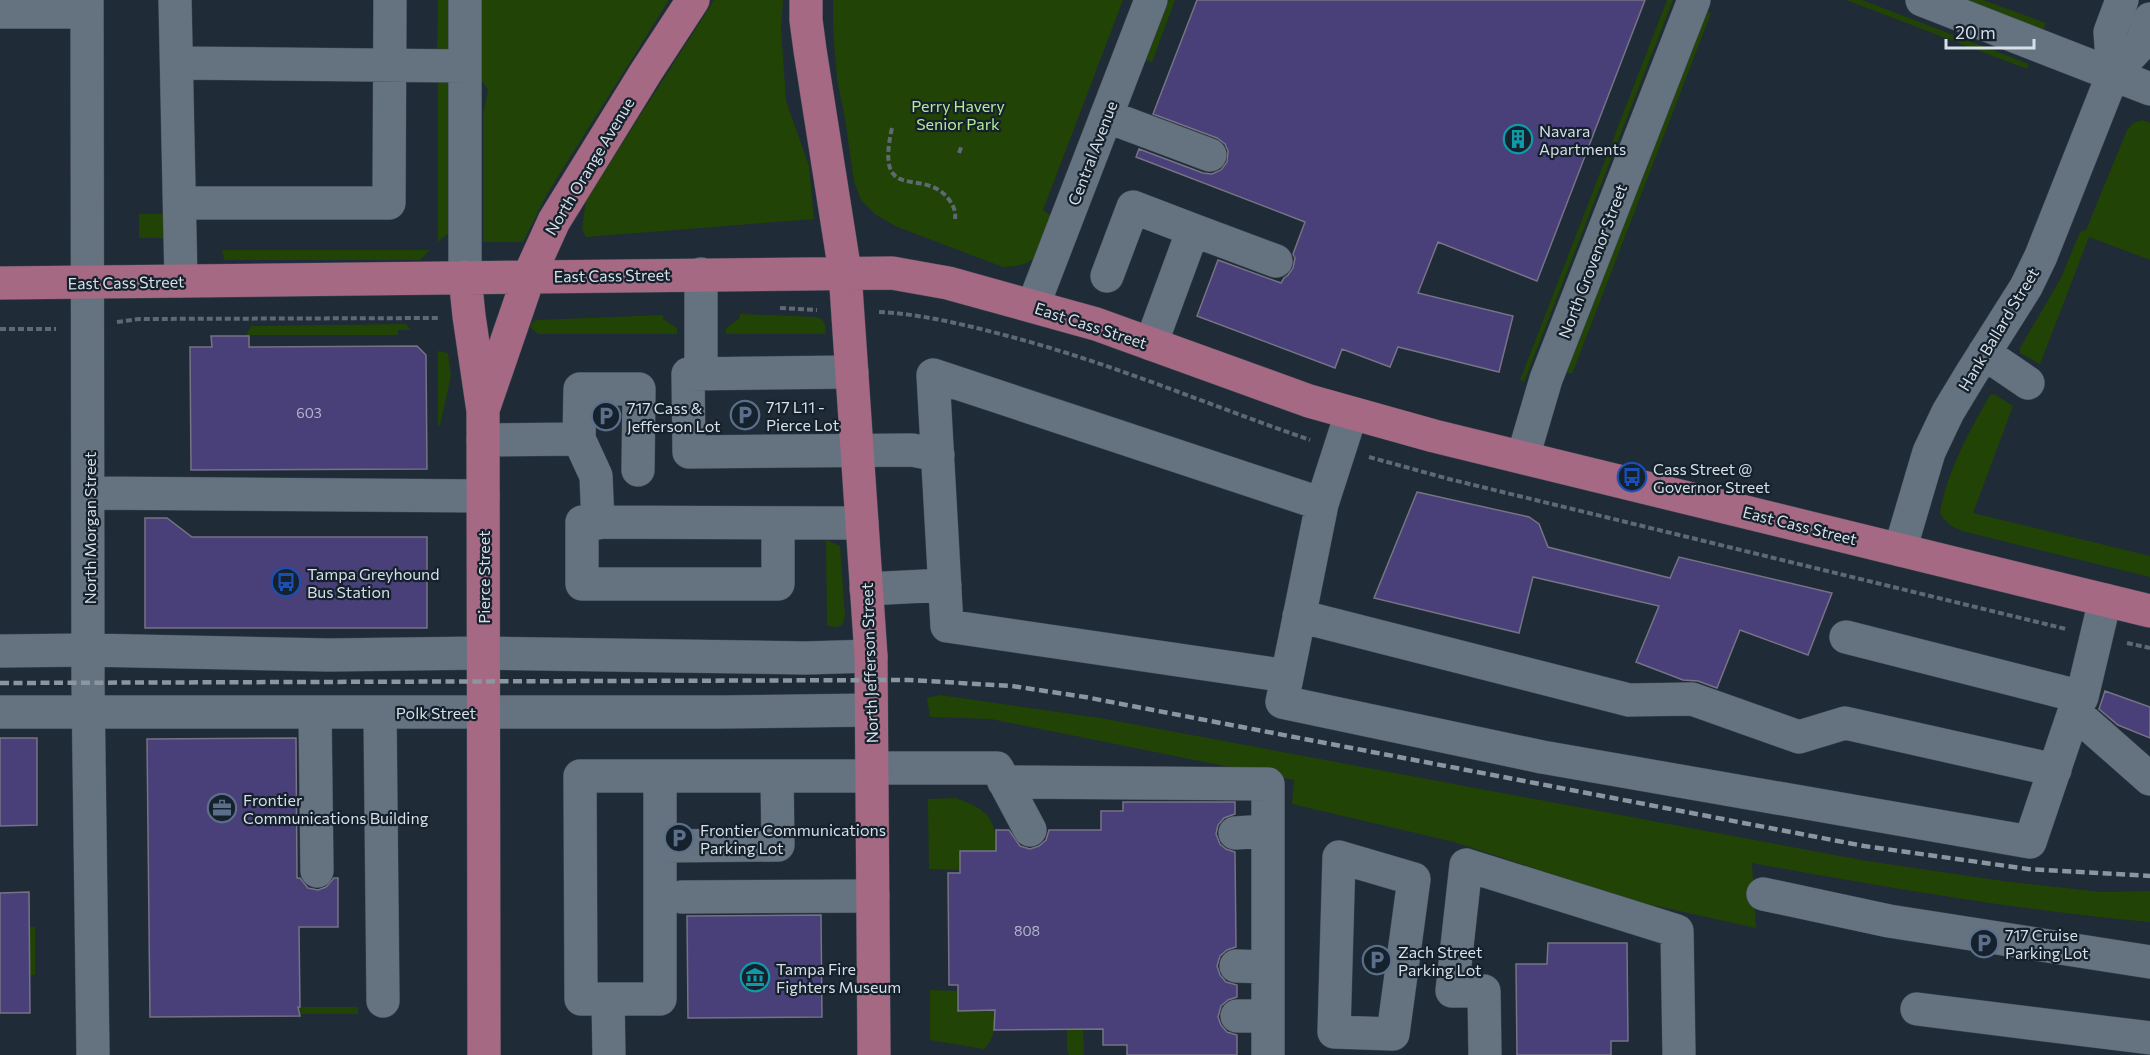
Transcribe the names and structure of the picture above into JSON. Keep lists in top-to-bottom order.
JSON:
{
  "streets": {
    "main road": [
      "North Orange Avenue",
      "East Cass Street",
      "Pierce Street",
      "North Jefferson Street"
    ],
    "street": [
      "Central Avenue",
      "North Grovenor Street",
      "Hank Ballard Street",
      "North Morgan Street",
      "Polk Street"
    ]
  },
  "crossings": [
    ["Central Avenue", "East Cass Street"],
    ["North Orange Avenue", "East Cass Street"],
    ["North Orange Avenue", "Pierce Street"],
    ["North Grovenor Street", "East Cass Street"],
    ["East Cass Street", "Hank Ballard Street"],
    ["East Cass Street", "North Morgan Street"],
    ["East Cass Street", "Pierce Street"],
    ["East Cass Street", "North Jefferson Street"],
    ["North Morgan Street", "Polk Street"],
    ["Pierce Street", "Polk Street"],
    ["North Jefferson Street", "Polk Street"]
  ],
  "parks": ["Perry Havery Senior Park"],
  "places": {
    "building": ["Navara Apartments"],
    "parking": [
      "717 L11 - Pierce Lot",
      "717 Cass & Jefferson Lot",
      "Frontier Communications Parking Lot",
      "717 Cruise Parking Lot",
      "Zach Street Parking Lot"
    ],
    "bus stop": ["Cass Street @ Governor Street", "Tampa Greyhound Bus Station"],
    "office": ["Frontier Communications Building"],
    "museum": ["Tampa Fire Fighters Museum"]
  },
  "house_numbers": ["603", "808"],
  "scale_bar": "20 m"
}
